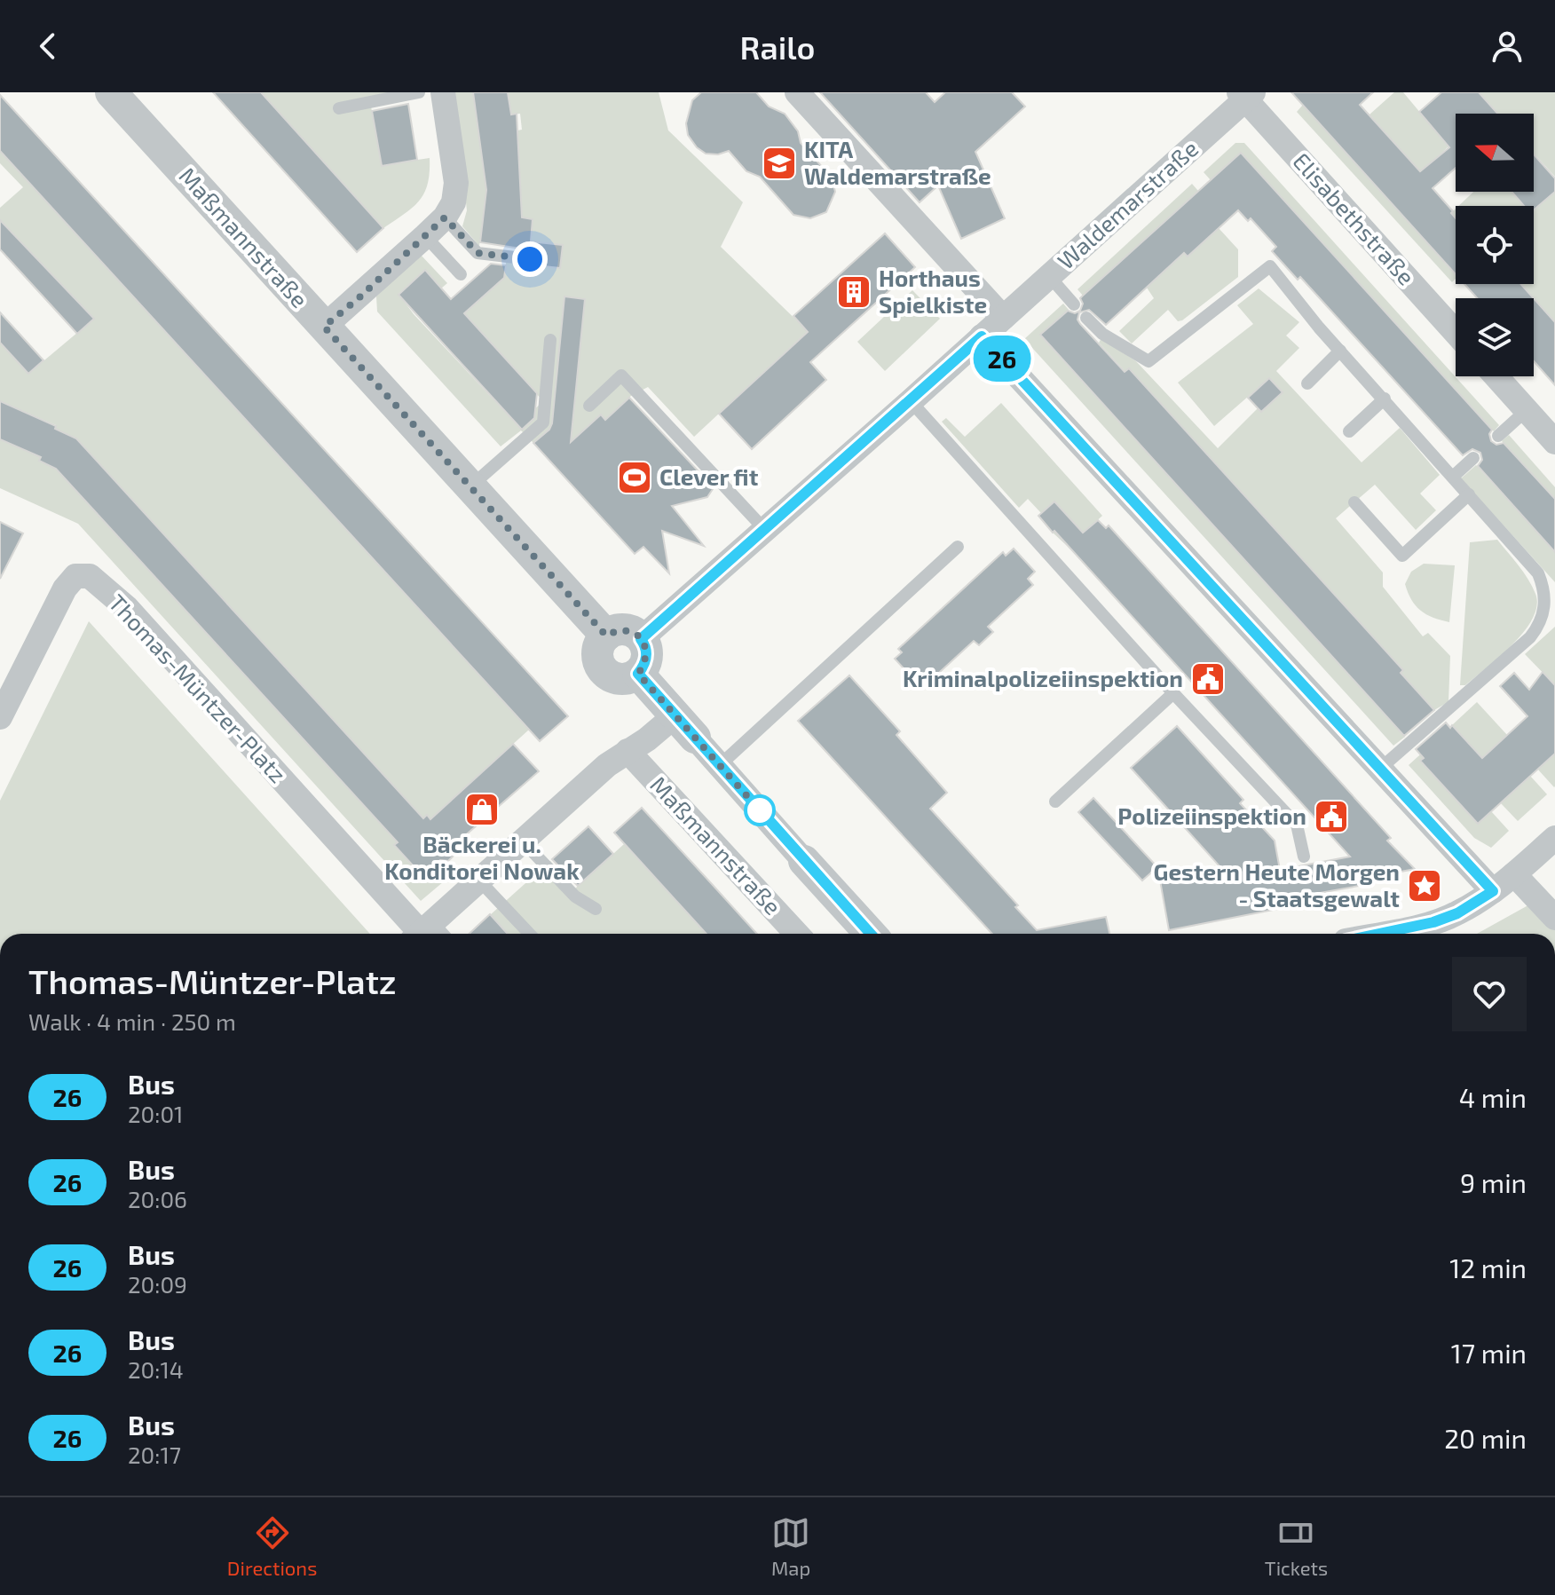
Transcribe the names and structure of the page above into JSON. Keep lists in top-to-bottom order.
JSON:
{
  "streets": {
    "street": [
      "Waldemarstraße",
      "Elisabethstraße",
      "Maßmannstraße",
      "Thomas-Müntzer-Platz"
    ]
  },
  "crossings": [
    ["Waldemarstraße", "Elisabethstraße"],
    ["Waldemarstraße", "Maßmannstraße"],
    ["Maßmannstraße", "Thomas-Müntzer-Platz"]
  ],
  "places": {
    "school or university": ["KITA Waldemarstraße"],
    "building": ["Horthaus Spielkiste"],
    "sports": ["Clever fit"],
    "public building": ["Kriminalpolizeiinspektion", "Polizeiinspektion"],
    "shop": ["Bäckerei u. Konditorei Nowak"],
    "place": ["Gestern Heute Morgen - Staatsgewalt"]
  },
  "lines": ["bus line 26"],
  "north": "left",
  "page": {
    "header": "Railo",
    "on_map": "26",
    "heading": ["Thomas-Müntzer-Platz", "Walk · 4 min · 250 m"],
    "list": [
      {
        "mark": "26",
        "name": "Bus",
        "note": "20:01",
        "value": "4 min"
      },
      {
        "mark": "26",
        "name": "Bus",
        "note": "20:06",
        "value": "9 min"
      },
      {
        "mark": "26",
        "name": "Bus",
        "note": "20:09",
        "value": "12 min"
      },
      {
        "mark": "26",
        "name": "Bus",
        "note": "20:14",
        "value": "17 min"
      },
      {
        "mark": "26",
        "name": "Bus",
        "note": "20:17",
        "value": "20 min"
      }
    ],
    "tabs": ["Directions", "Map", "Tickets"]
  }
}
